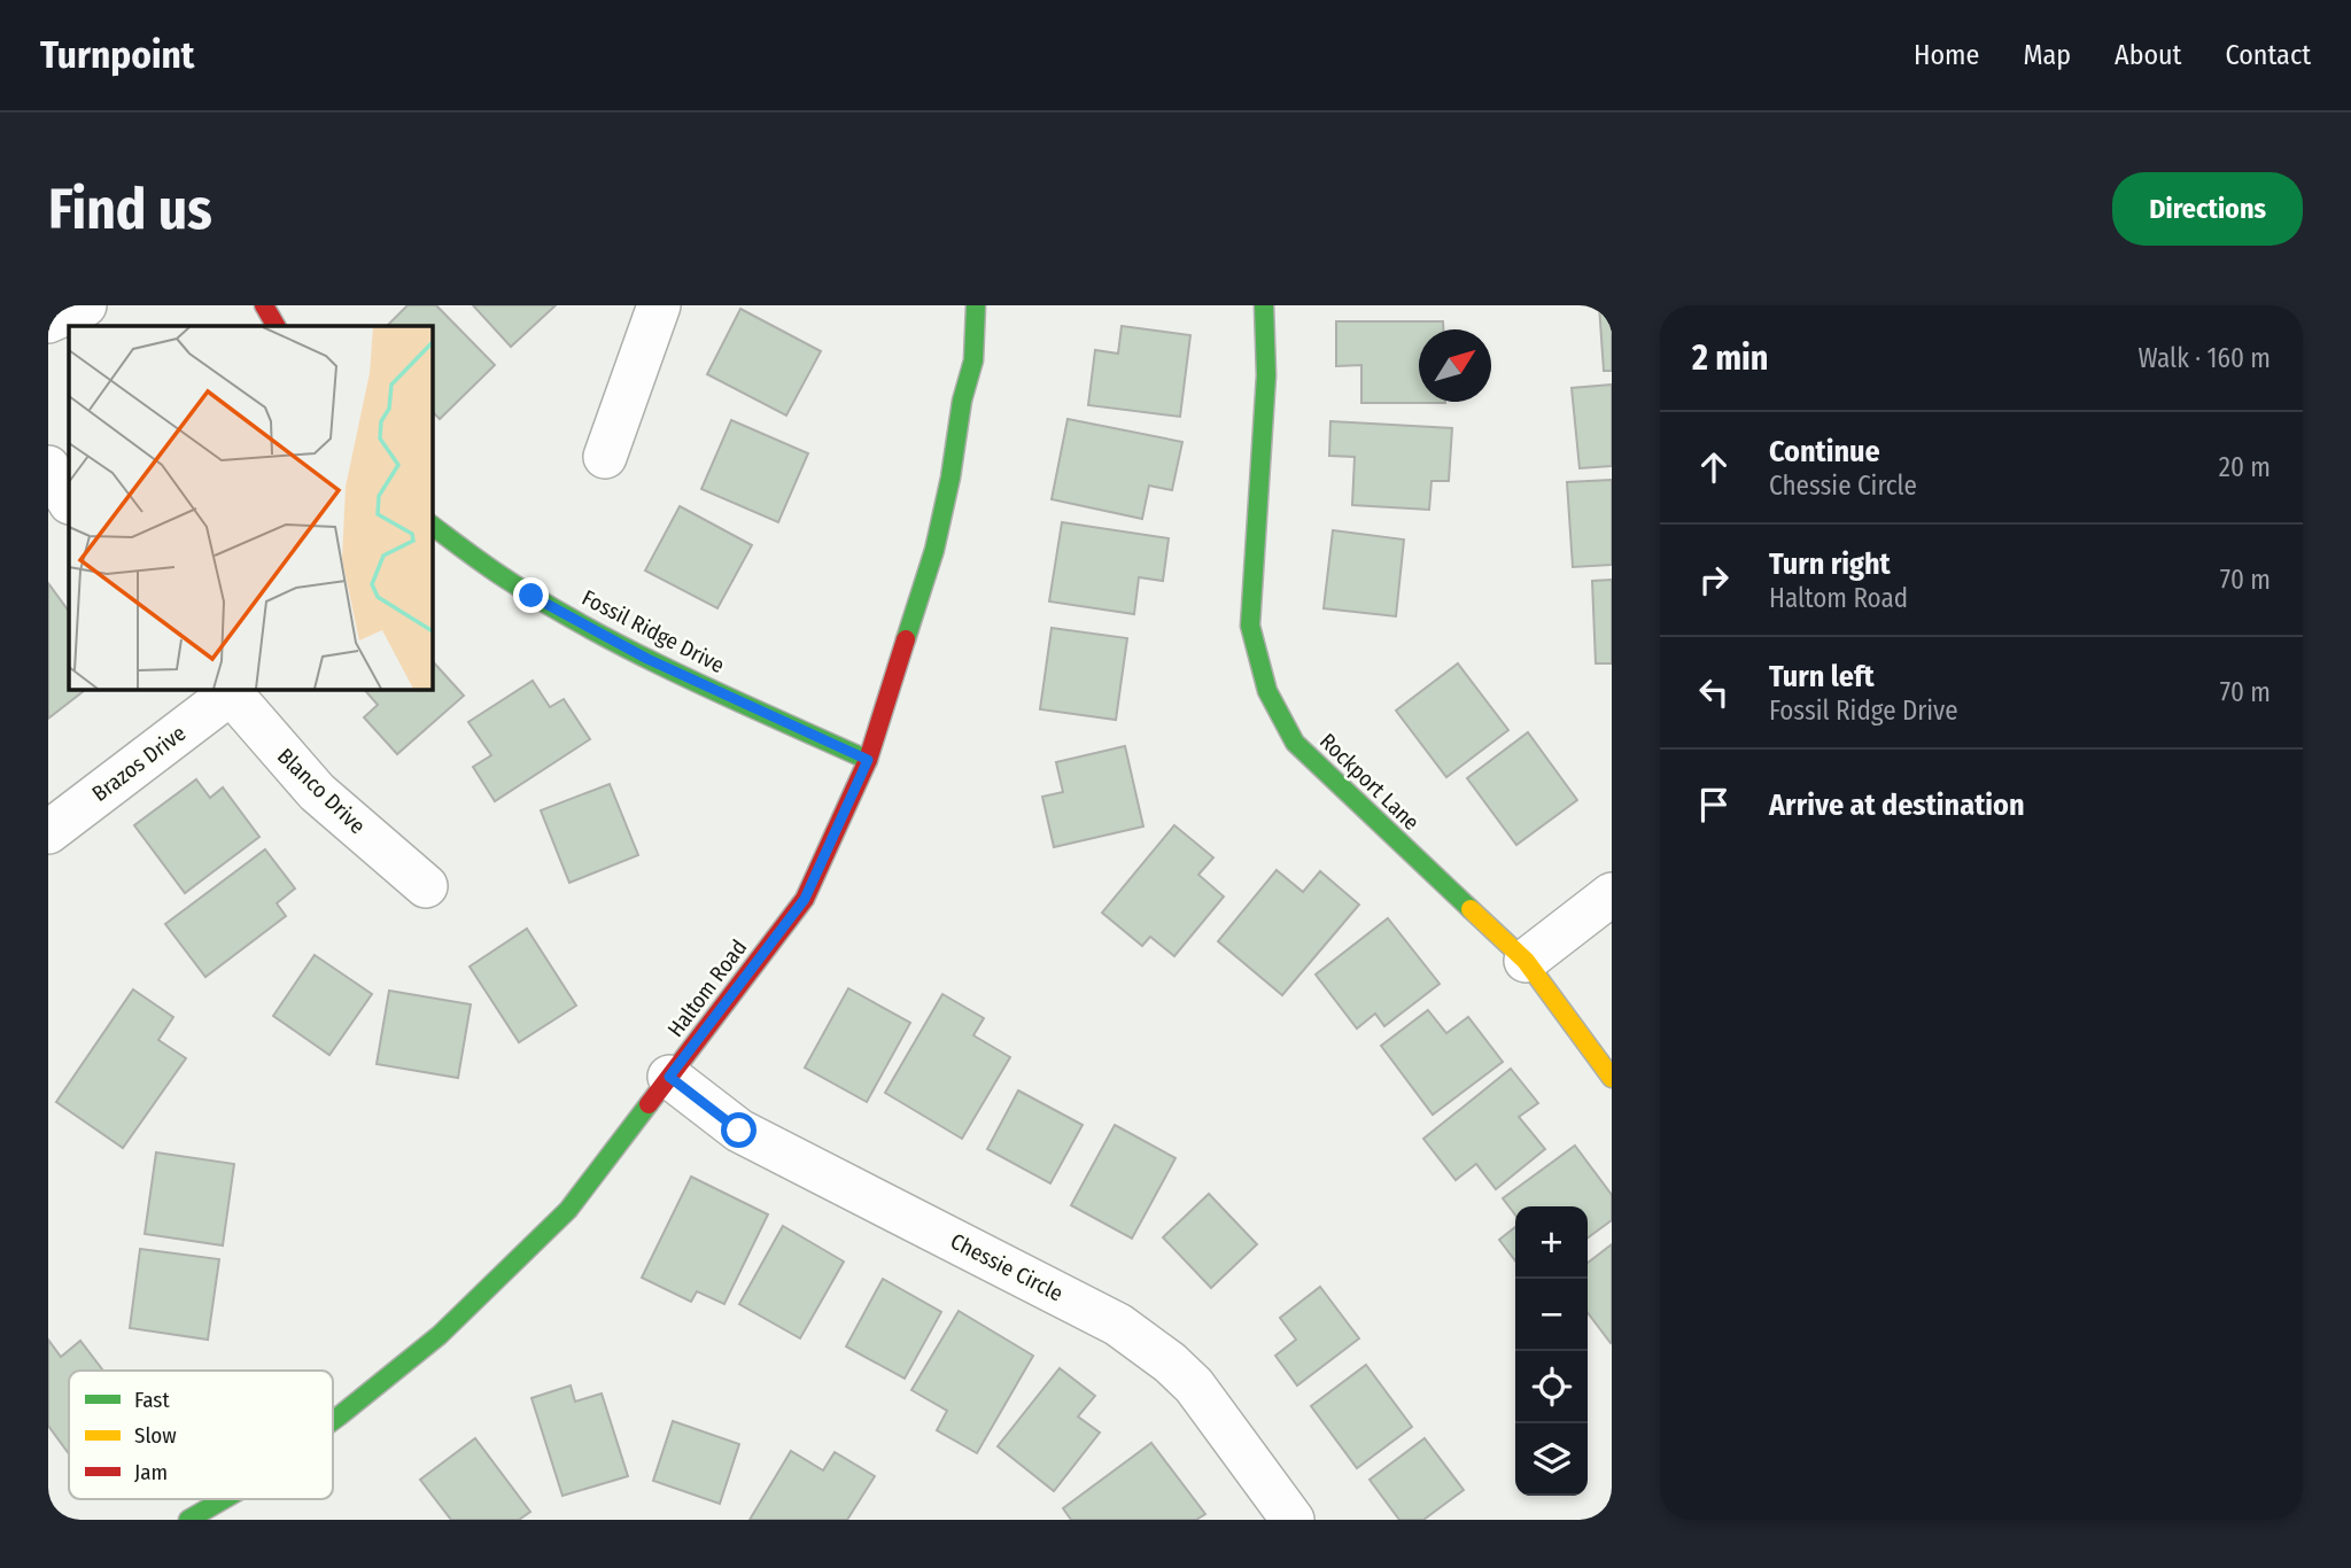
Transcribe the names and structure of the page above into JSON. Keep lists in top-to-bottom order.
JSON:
{
  "streets": {
    "main road": ["Fossil Ridge Drive", "Rockport Lane", "Haltom Road"],
    "street": ["Brazos Drive", "Blanco Drive", "Chessie Circle"]
  },
  "crossings": [
    ["Fossil Ridge Drive", "Haltom Road"],
    ["Brazos Drive", "Blanco Drive"],
    ["Haltom Road", "Chessie Circle"]
  ],
  "legend": ["Fast", "Slow", "Jam"],
  "north": "top right",
  "page": {
    "header": "Turnpoint",
    "nav": [
      "Home",
      "Map",
      "About",
      "Contact"
    ],
    "buttons": "Directions",
    "title": "Find us",
    "heading": ["2 min", "Walk · 160 m"],
    "list": [
      ["Continue", "Chessie Circle", "20 m"],
      ["Turn right", "Haltom Road", "70 m"],
      ["Turn left", "Fossil Ridge Drive", "70 m"],
      "Arrive at destination"
    ],
    "map_buttons": ["+", "−"]
  }
}
